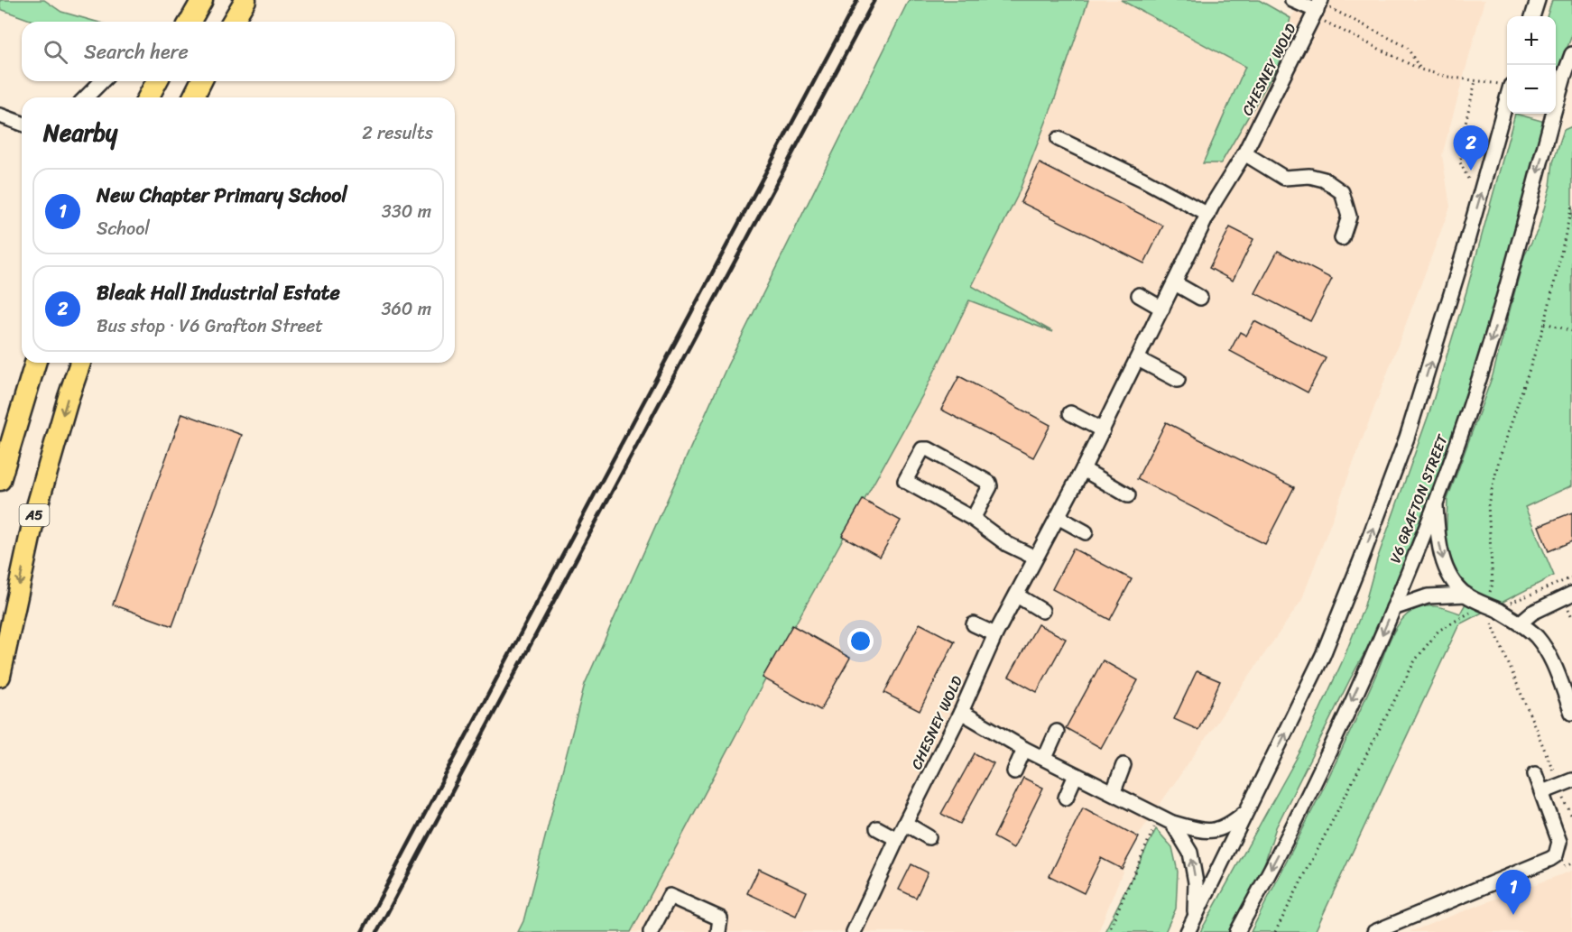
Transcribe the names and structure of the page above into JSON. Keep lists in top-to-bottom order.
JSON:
{
  "streets": {
    "highway": ["A5"],
    "street": ["CHESNEY WOLD", "V6 GRAFTON STREET"]
  },
  "page": {
    "map_buttons": ["+", "−"],
    "search": "Search here",
    "heading": ["Nearby", "2 results"],
    "pins": ["2", "1"],
    "list": [
      {
        "mark": "1",
        "name": "New Chapter Primary School",
        "note": "School",
        "value": "330 m"
      },
      {
        "mark": "2",
        "name": "Bleak Hall Industrial Estate",
        "note": "Bus stop · V6 Grafton Street",
        "value": "360 m"
      }
    ]
  }
}
